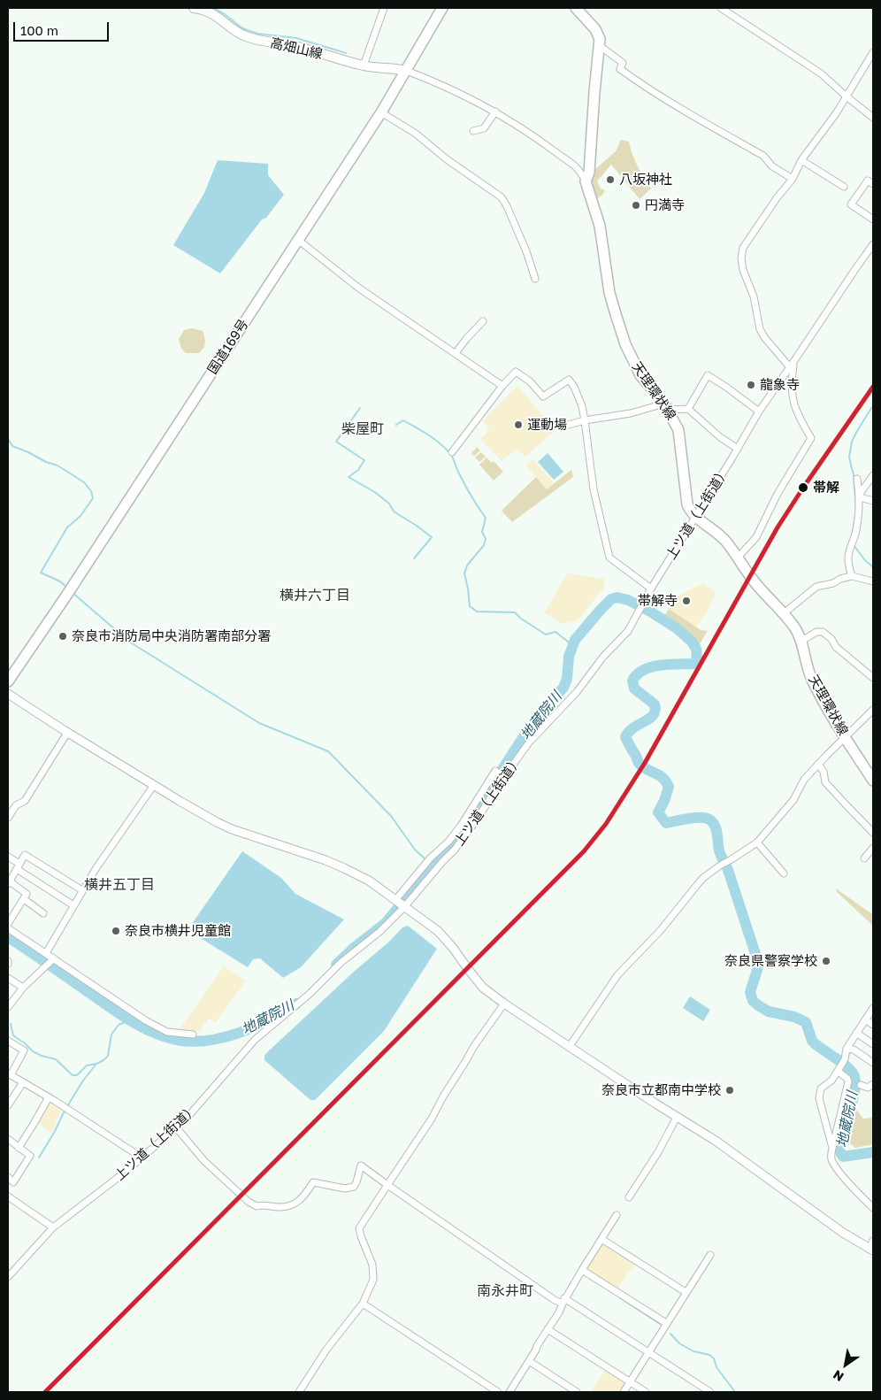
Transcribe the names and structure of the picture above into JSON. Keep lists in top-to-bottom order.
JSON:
{
  "streets": {
    "main road": ["高畑山線", "国道169号", "天理環状線"],
    "street": ["上ツ道（上街道）"]
  },
  "crossings": [
    ["高畑山線", "国道169号"],
    ["天理環状線", "上ツ道（上街道）"]
  ],
  "districts": [
    "柴屋町",
    "横井六丁目",
    "横井五丁目",
    "南永井町"
  ],
  "water": ["地蔵院川"],
  "places": [
    "八坂神社",
    "円満寺",
    "龍象寺",
    "運動場",
    "帯解",
    "帯解寺",
    "奈良市消防局中央消防署南部分署",
    "奈良市横井児童館",
    "奈良県警察学校",
    "奈良市立都南中学校"
  ],
  "scale_bar": "100 m",
  "north": "bottom left"
}
